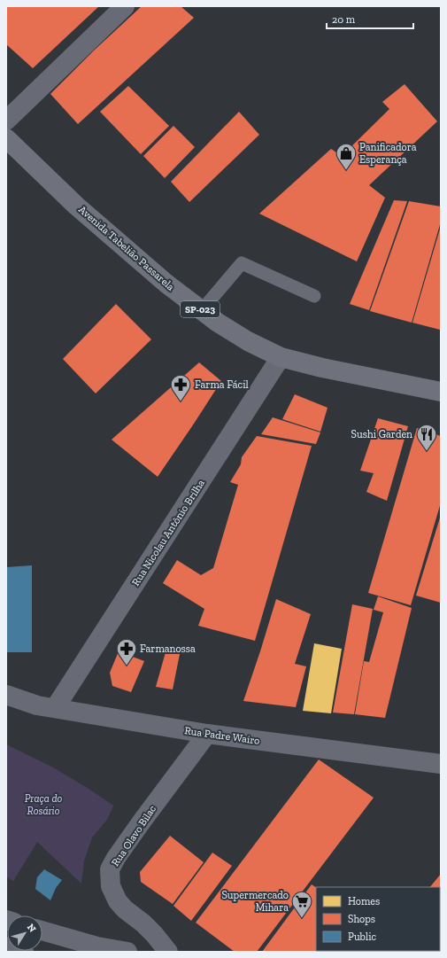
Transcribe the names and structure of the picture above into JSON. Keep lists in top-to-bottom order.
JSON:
{
  "streets": {
    "main road": ["Avenida Tabelião Passarela", "SP-023"],
    "street": ["Rua Nicolau Antônio Brilha", "Rua Padre Wairo", "Rua Olavo Bilac"]
  },
  "crossings": [
    ["Avenida Tabelião Passarela", "Rua Nicolau Antônio Brilha"],
    ["Rua Nicolau Antônio Brilha", "Rua Padre Wairo"],
    ["Rua Padre Wairo", "Rua Olavo Bilac"]
  ],
  "parks": ["Praça do Rosário"],
  "places": {
    "shop": ["Panificadora Esperança"],
    "pharmacy": ["Farma Fácil", "Farmanossa"],
    "restaurant": ["Sushi Garden"],
    "supermarket": ["Supermercado Mihara"]
  },
  "legend": ["Homes", "Shops", "Public"],
  "scale_bar": "20 m",
  "north": "top right"
}
